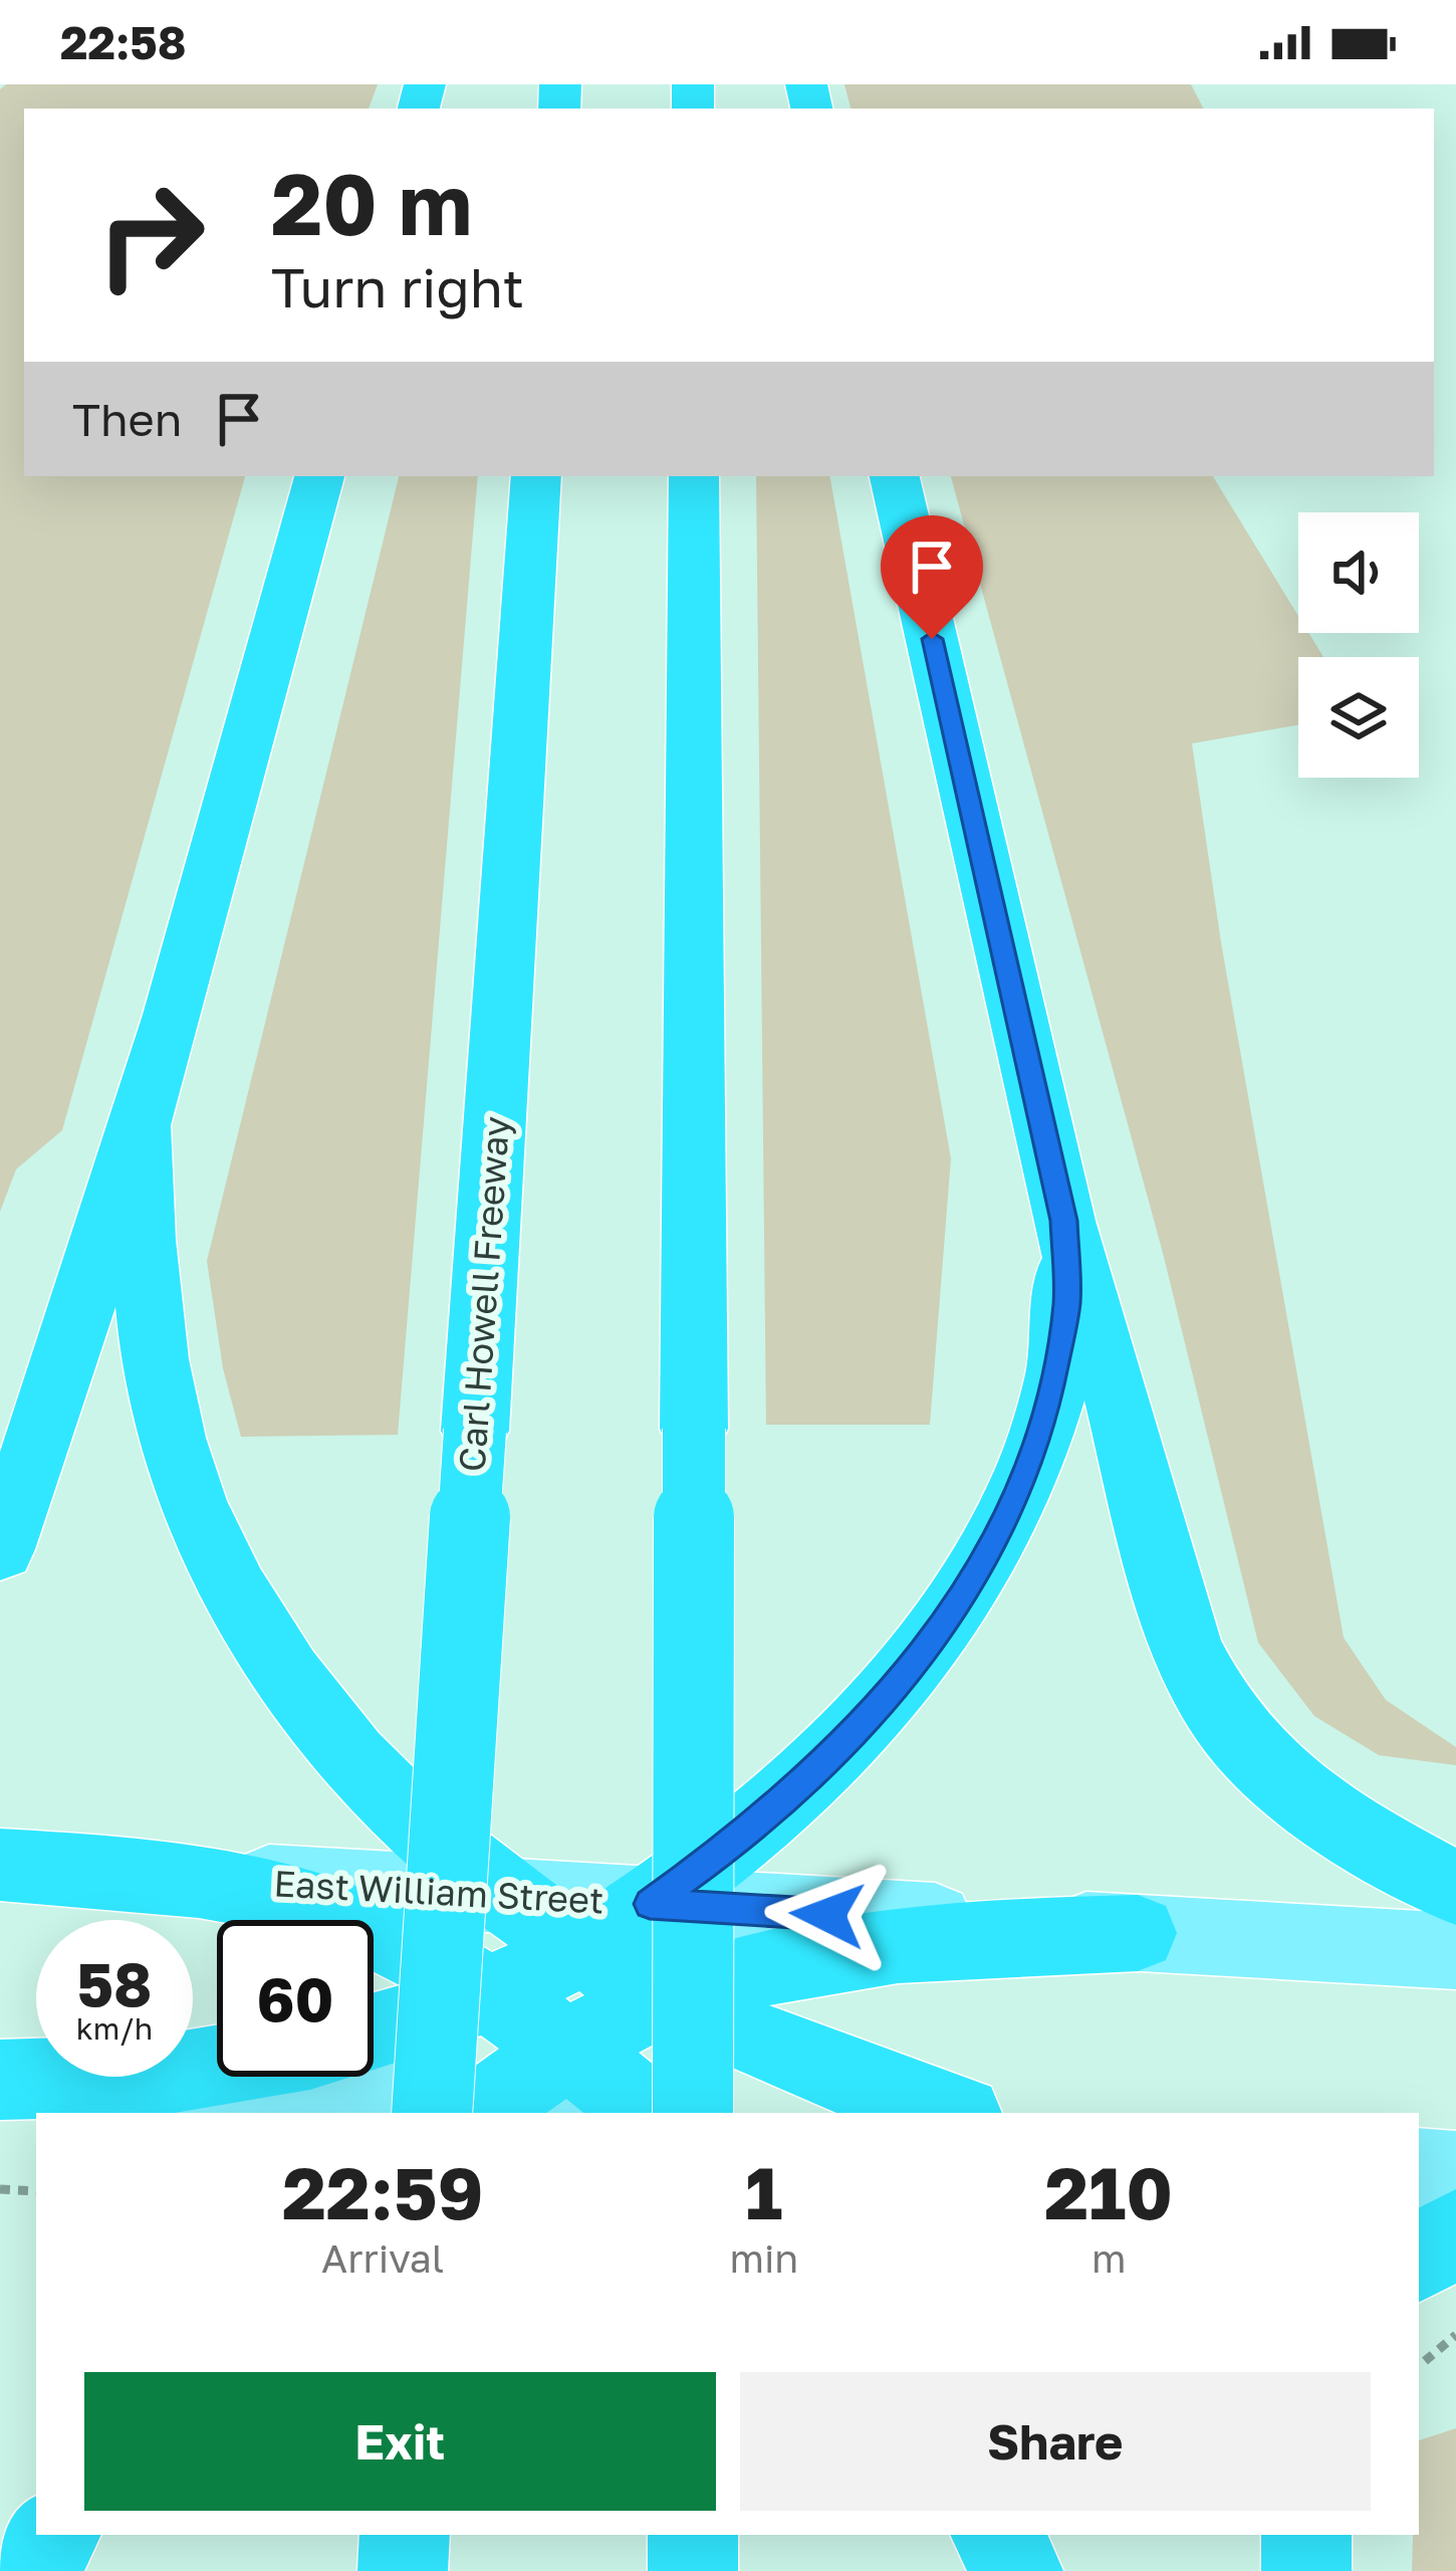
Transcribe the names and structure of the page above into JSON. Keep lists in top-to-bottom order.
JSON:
{
  "streets": {
    "highway": ["Carl Howell Freeway", "East William Street"]
  },
  "page": {
    "status": "22:58",
    "turn": ["20 m", "Turn right"],
    "then": "Then",
    "speed": "58 km/h",
    "limit": "60",
    "eta": [
      "22:59",
      "Arrival",
      "1",
      "min",
      "210",
      "m"
    ],
    "buttons": ["Exit", "Share"]
  }
}
